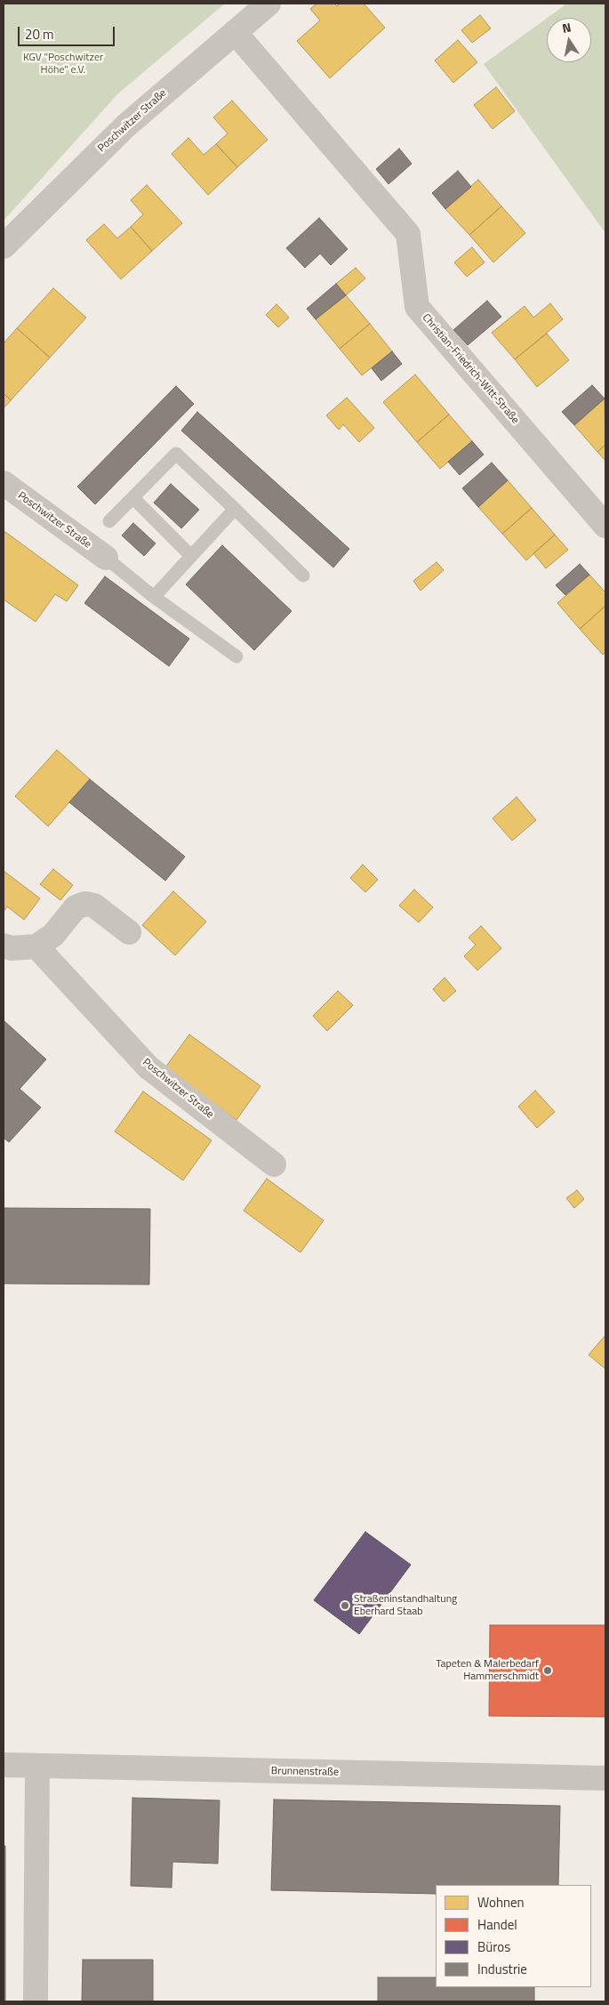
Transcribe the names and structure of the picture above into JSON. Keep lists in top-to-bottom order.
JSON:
{
  "streets": {
    "street": ["Poschwitzer Straße", "Christian-Friedrich-Witt-Straße", "Brunnenstraße"]
  },
  "crossings": [
    ["Poschwitzer Straße", "Christian-Friedrich-Witt-Straße"]
  ],
  "parks": ["KGV \"Poschwitzer Höhe\" e.V."],
  "places": ["Straßeninstandhaltung Eberhard Staab", "Tapeten & Malerbedarf Hammerschmidt"],
  "legend": [
    "Wohnen",
    "Handel",
    "Büros",
    "Industrie"
  ],
  "scale_bar": "20 m",
  "north": "top"
}
